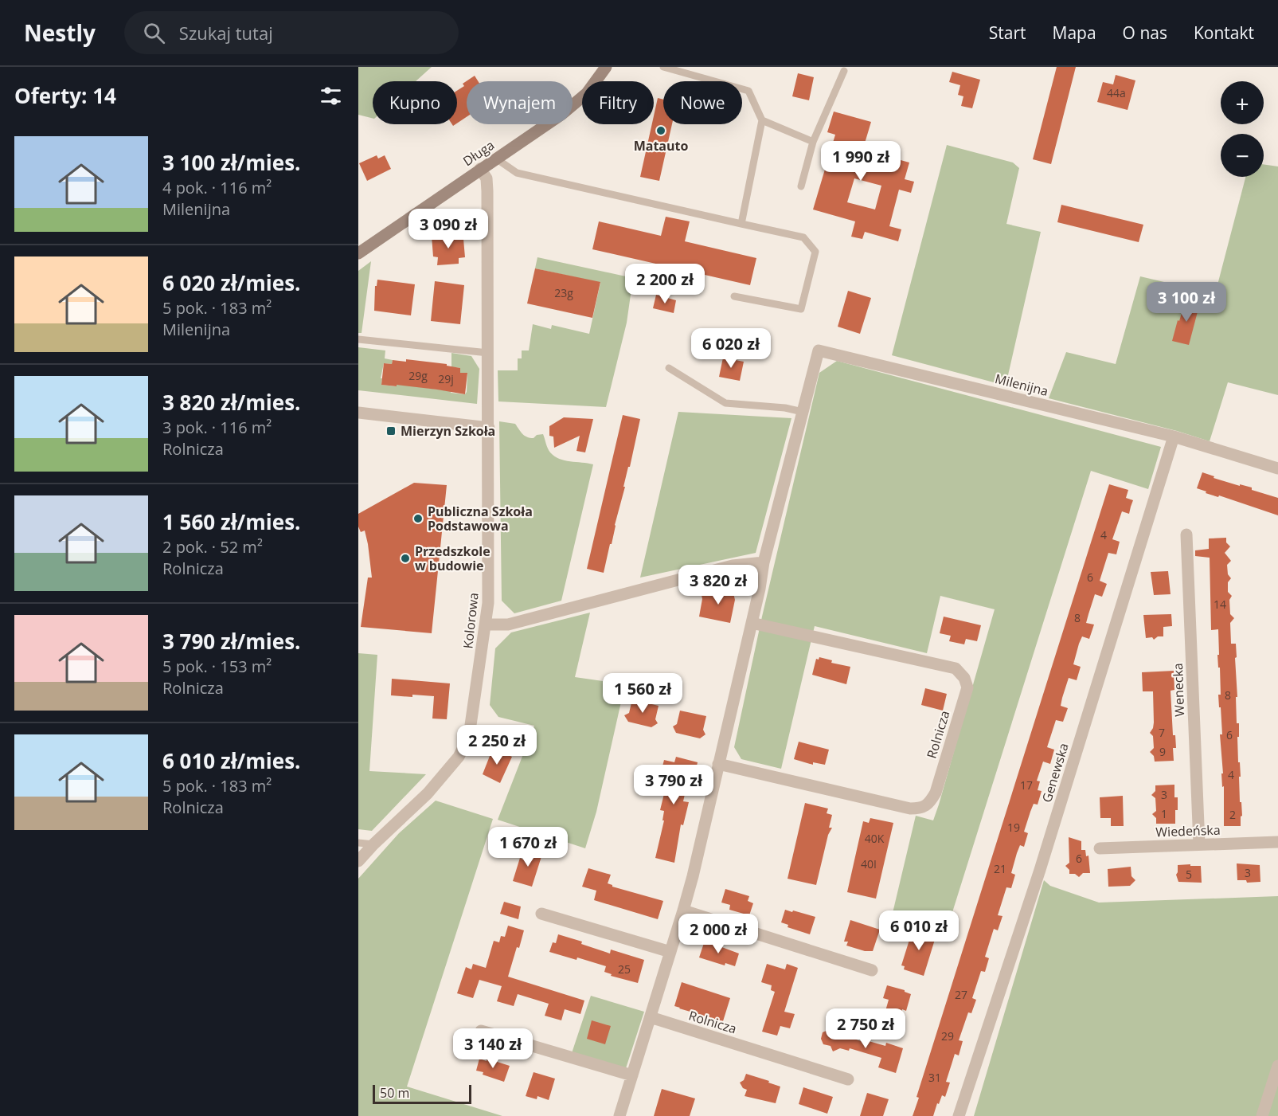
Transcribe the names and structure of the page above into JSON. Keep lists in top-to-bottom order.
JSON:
{
  "streets": {
    "street": [
      "Długa",
      "Milenijna",
      "Kolorowa",
      "Wenecka",
      "Rolnicza",
      "Genewska",
      "Wiedeńska"
    ]
  },
  "crossings": [
    ["Długa", "Kolorowa"],
    ["Milenijna", "Genewska"],
    ["Wenecka", "Wiedeńska"]
  ],
  "places": {
    "other": ["Matauto", "Publiczna Szkoła Podstawowa", "Przedszkole w budowie"],
    "transit": ["Mierzyn Szkoła"]
  },
  "house_numbers": [
    "44a",
    "23g",
    "29g",
    "29j",
    "4",
    "6",
    "14",
    "8",
    "8",
    "7",
    "6",
    "9",
    "4",
    "17",
    "3",
    "1",
    "2",
    "19",
    "40K",
    "6",
    "40I",
    "21",
    "3",
    "5",
    "25",
    "27",
    "29",
    "31"
  ],
  "scale_bar": "50 m",
  "page": {
    "header": "Nestly",
    "search": "Szukaj tutaj",
    "nav": [
      "Start",
      "Mapa",
      "O nas",
      "Kontakt"
    ],
    "heading": "Oferty: 14",
    "map_buttons": ["+", "−"],
    "chip": [
      "Kupno",
      "Wynajem",
      "Filtry",
      "Nowe"
    ],
    "list": [
      {
        "name": "3 100 zł/mies.",
        "note": "4 pok. · 116 m² · Milenijna"
      },
      {
        "name": "6 020 zł/mies.",
        "note": "5 pok. · 183 m² · Milenijna"
      },
      {
        "name": "3 820 zł/mies.",
        "note": "3 pok. · 116 m² · Rolnicza"
      },
      {
        "name": "1 560 zł/mies.",
        "note": "2 pok. · 52 m² · Rolnicza"
      },
      {
        "name": "3 790 zł/mies.",
        "note": "5 pok. · 153 m² · Rolnicza"
      },
      {
        "name": "6 010 zł/mies.",
        "note": "5 pok. · 183 m² · Rolnicza"
      }
    ],
    "price": [
      "1 990 zł",
      "3 090 zł",
      "2 200 zł",
      "3 100 zł",
      "6 020 zł",
      "3 820 zł",
      "1 560 zł",
      "2 250 zł",
      "3 790 zł",
      "1 670 zł",
      "6 010 zł",
      "2 000 zł",
      "2 750 zł",
      "3 140 zł"
    ],
    "scale": "50 m"
  }
}
